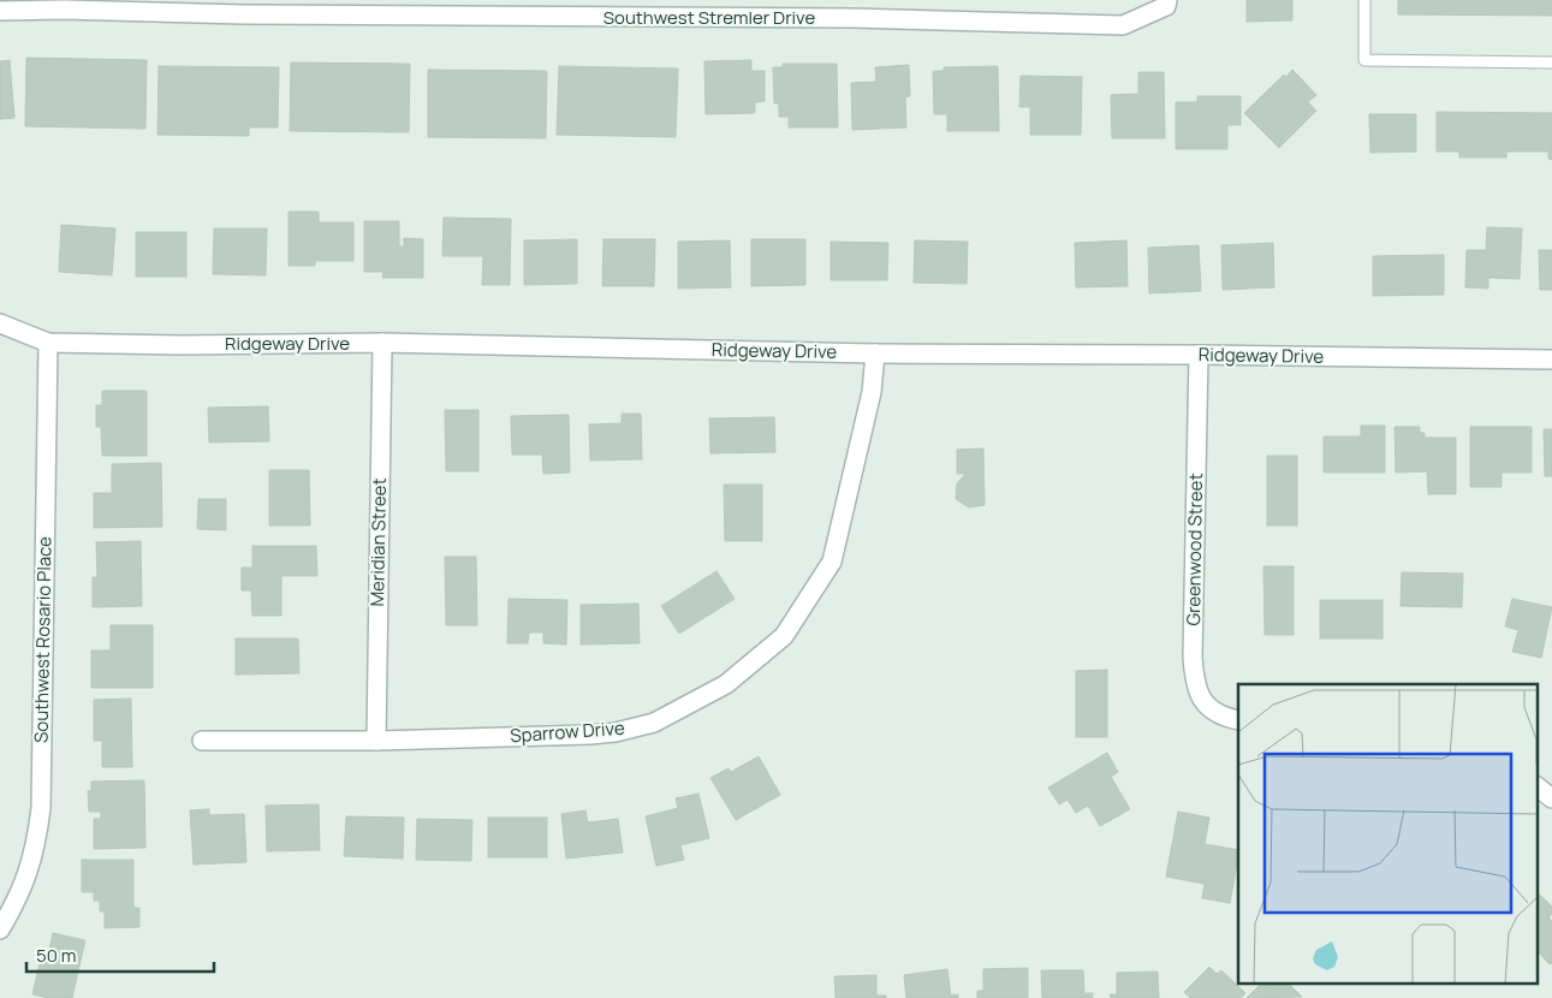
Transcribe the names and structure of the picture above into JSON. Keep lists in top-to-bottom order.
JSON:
{
  "streets": {
    "street": [
      "Southwest Stremler Drive",
      "Ridgeway Drive",
      "Meridian Street",
      "Greenwood Street",
      "Southwest Rosario Place",
      "Sparrow Drive"
    ]
  },
  "crossings": [
    ["Ridgeway Drive", "Meridian Street"],
    ["Ridgeway Drive", "Greenwood Street"],
    ["Ridgeway Drive", "Southwest Rosario Place"],
    ["Ridgeway Drive", "Sparrow Drive"],
    ["Meridian Street", "Sparrow Drive"]
  ],
  "scale_bar": "50 m"
}
